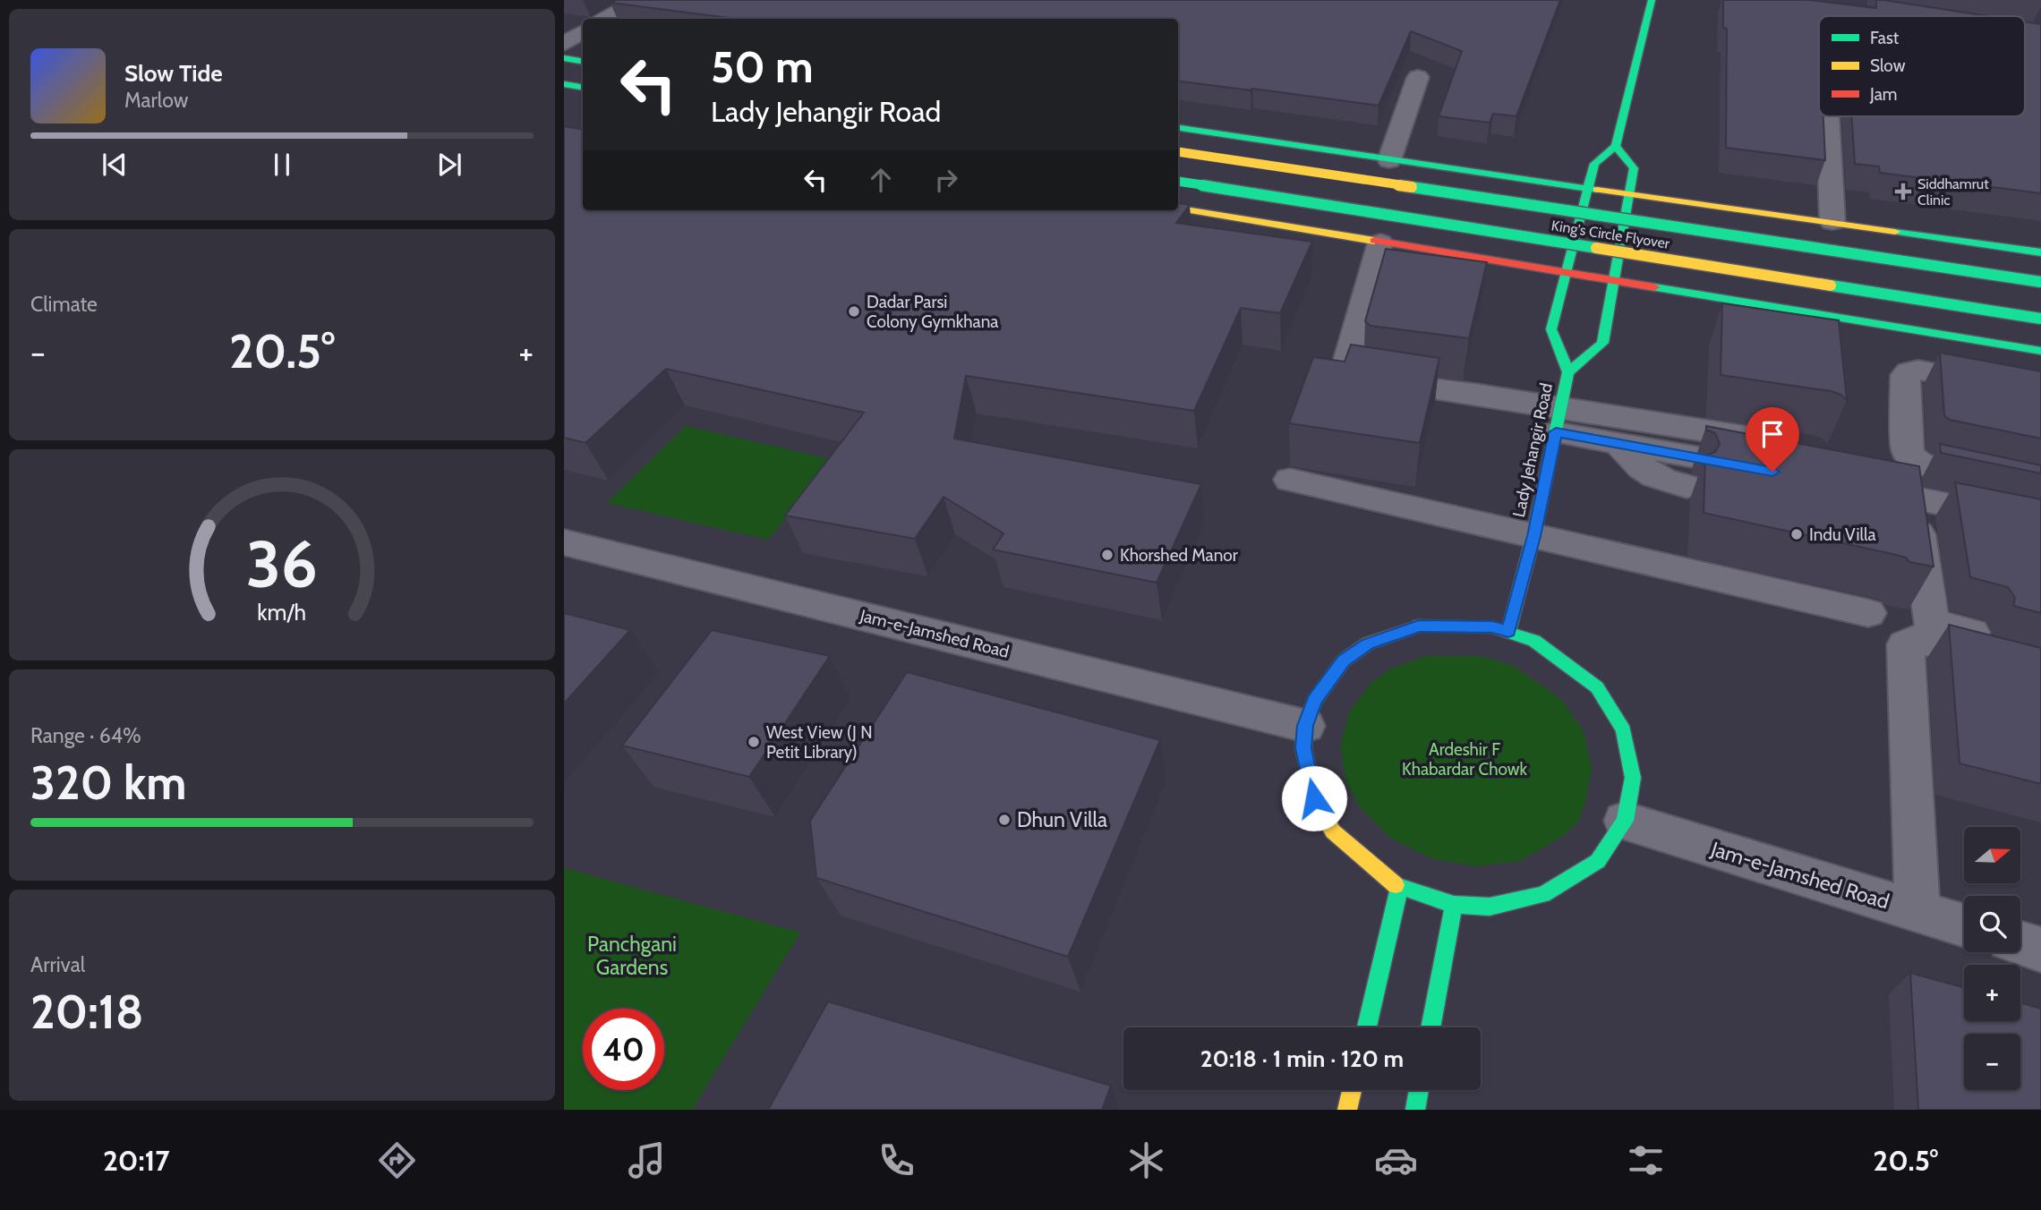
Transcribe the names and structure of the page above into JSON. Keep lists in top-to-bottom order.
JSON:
{
  "streets": {
    "main road": ["King's Circle Flyover", "Lady Jehangir Road"],
    "street": ["Jam-e-Jamshed Road"]
  },
  "parks": ["Ardeshir F Khabardar Chowk", "Panchgani Gardens"],
  "places": {
    "health": ["Siddhamrut Clinic"],
    "other": [
      "Dadar Parsi Colony Gymkhana",
      "Indu Villa",
      "Khorshed Manor",
      "West View (J N Petit Library)",
      "Dhun Villa"
    ]
  },
  "legend": ["Fast", "Slow", "Jam"],
  "north": "right",
  "page": {
    "turn": ["50 m", "Lady Jehangir Road"],
    "song": ["Slow Tide", "Marlow"],
    "tile": [
      "Climate",
      ["Range · 64%", "320 km"],
      ["Arrival", "20:18"]
    ],
    "heat": ["−", "20.5°", "+"],
    "map_buttons": ["+", "−"],
    "limit": "40",
    "trip": "20:18 · 1 min · 120 m",
    "tabs": ["20:17", "20.5°"],
    "gauge": ["36", "km/h"]
  }
}
